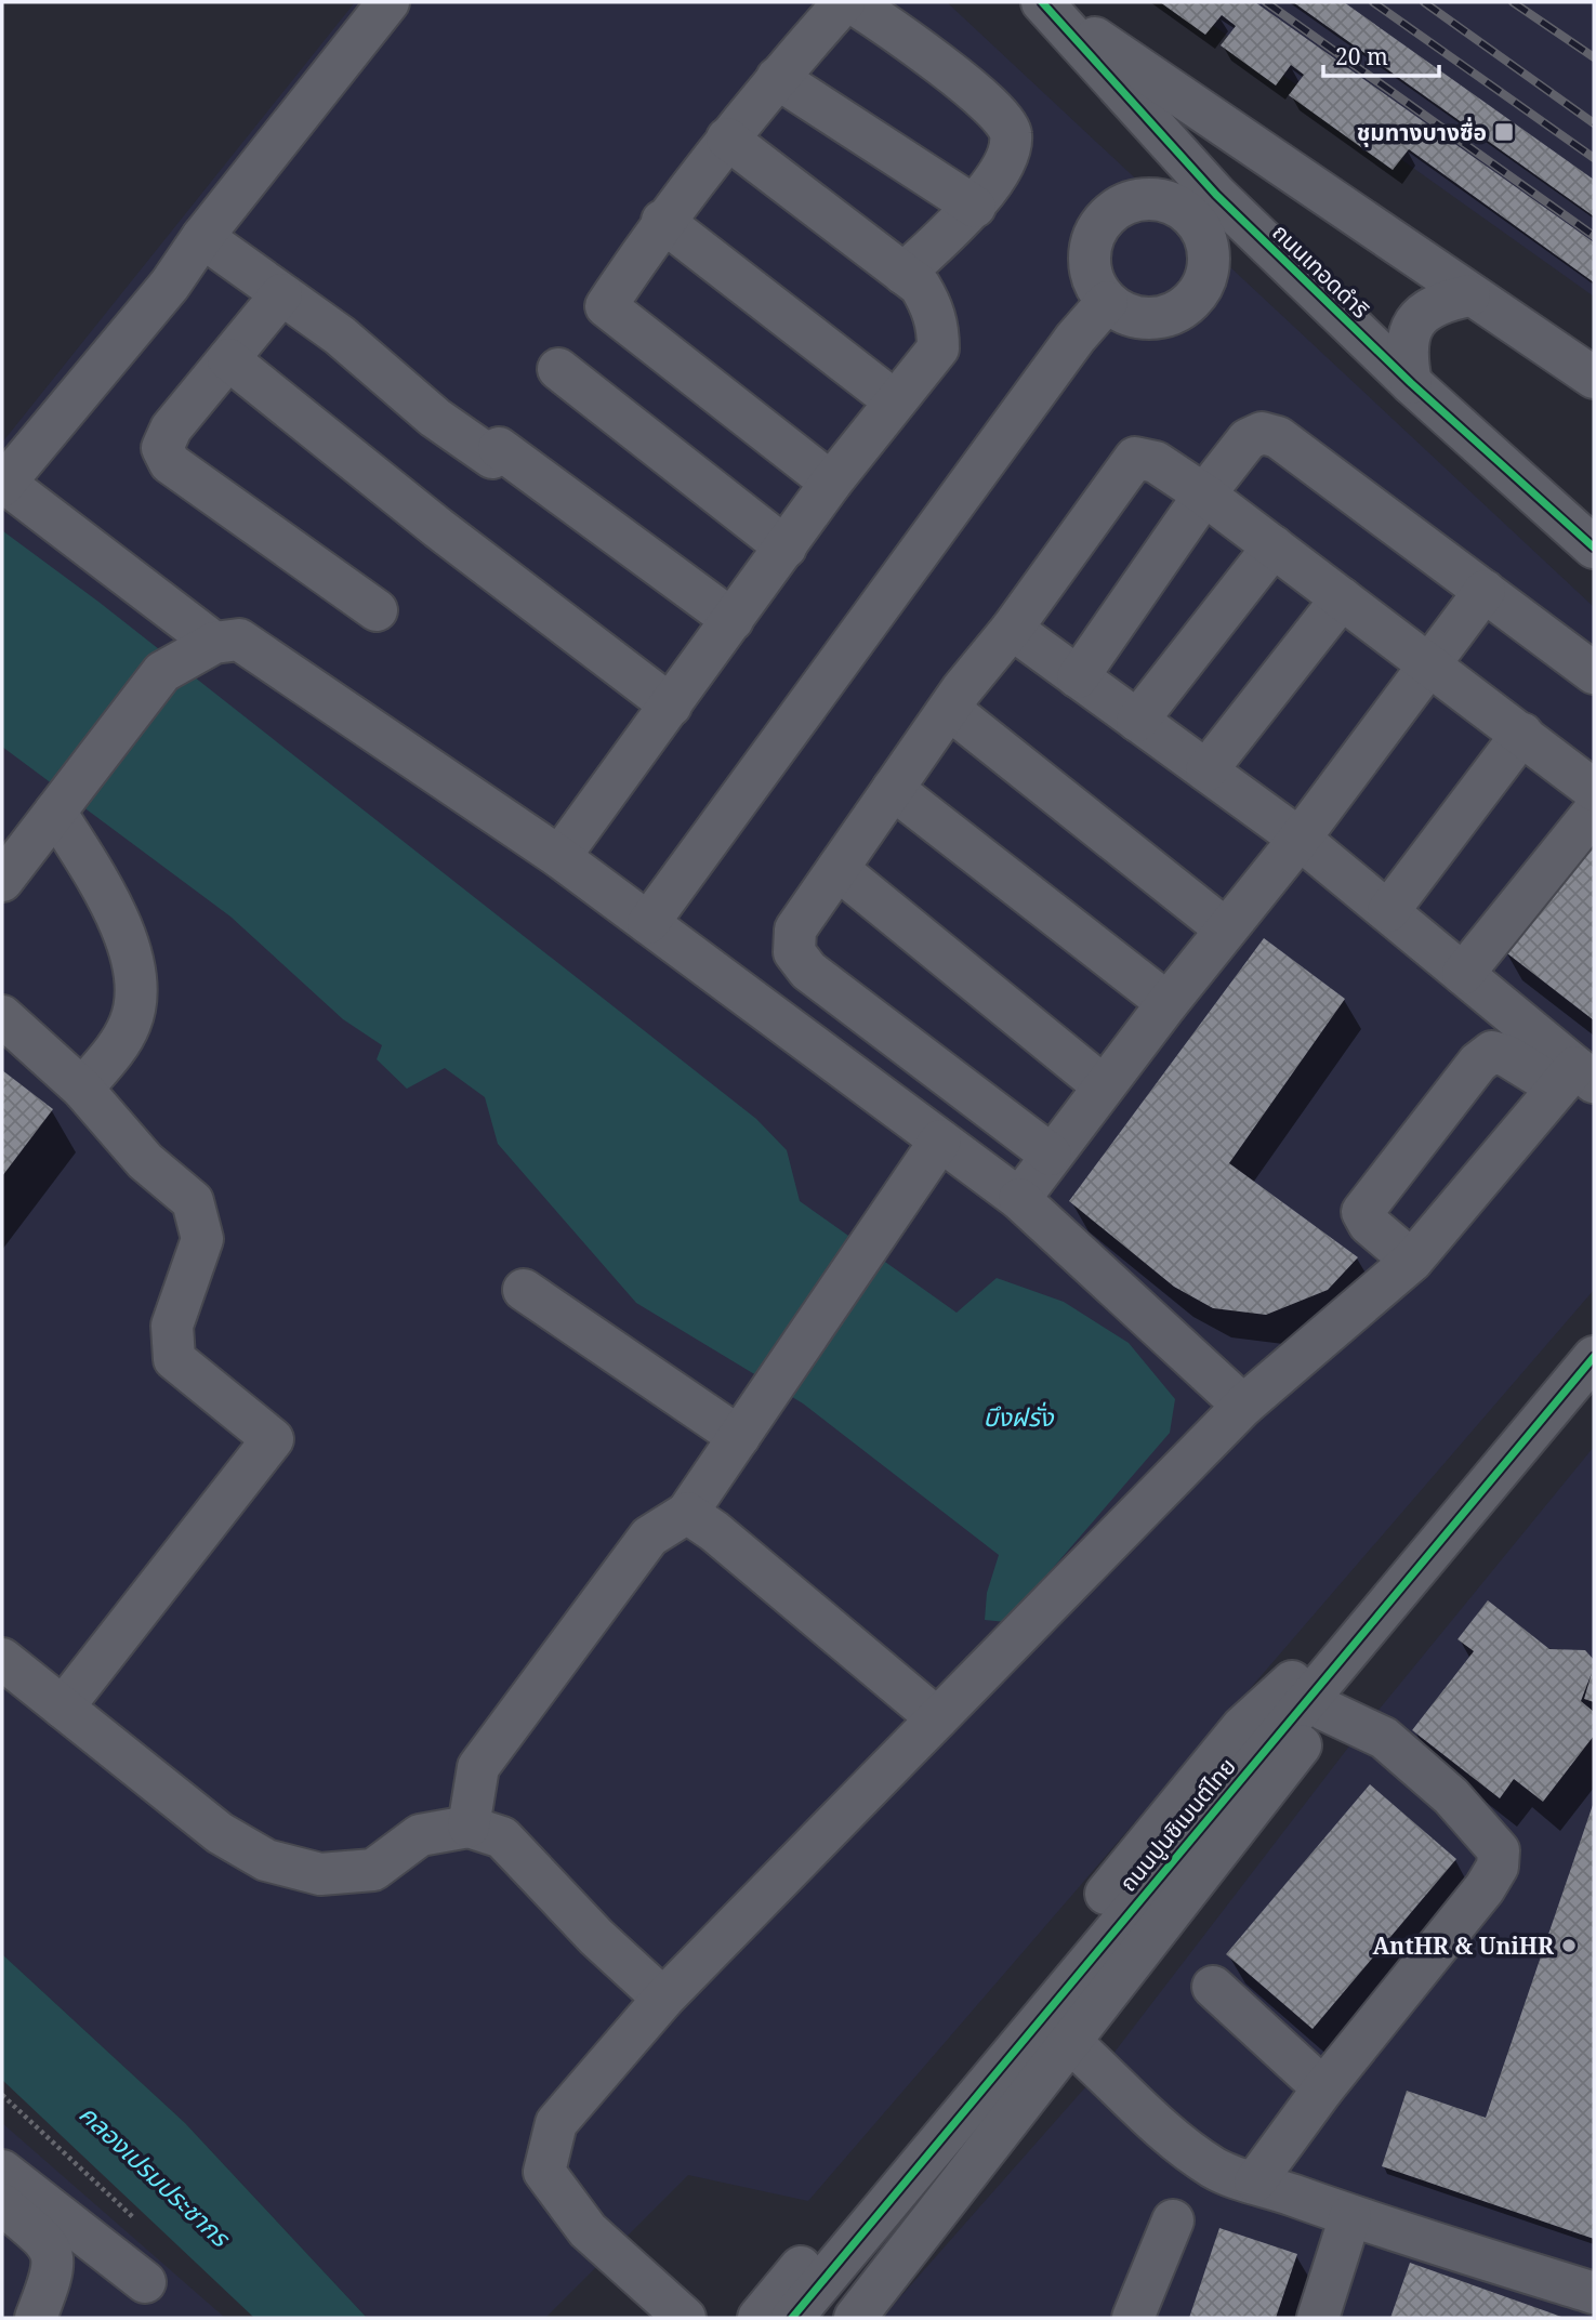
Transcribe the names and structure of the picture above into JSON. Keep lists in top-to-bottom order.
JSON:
{
  "streets": {
    "street": ["ถนนเทอดดำริ", "ถนนปูนซิเมนต์ไทย"]
  },
  "water": ["บึงฝรั่ง", "คลองเปรมประชากร"],
  "places": {
    "transit": ["ชุมทางบางซื่อ"],
    "other": ["AntHR & UniHR"]
  },
  "scale_bar": "20 m"
}
